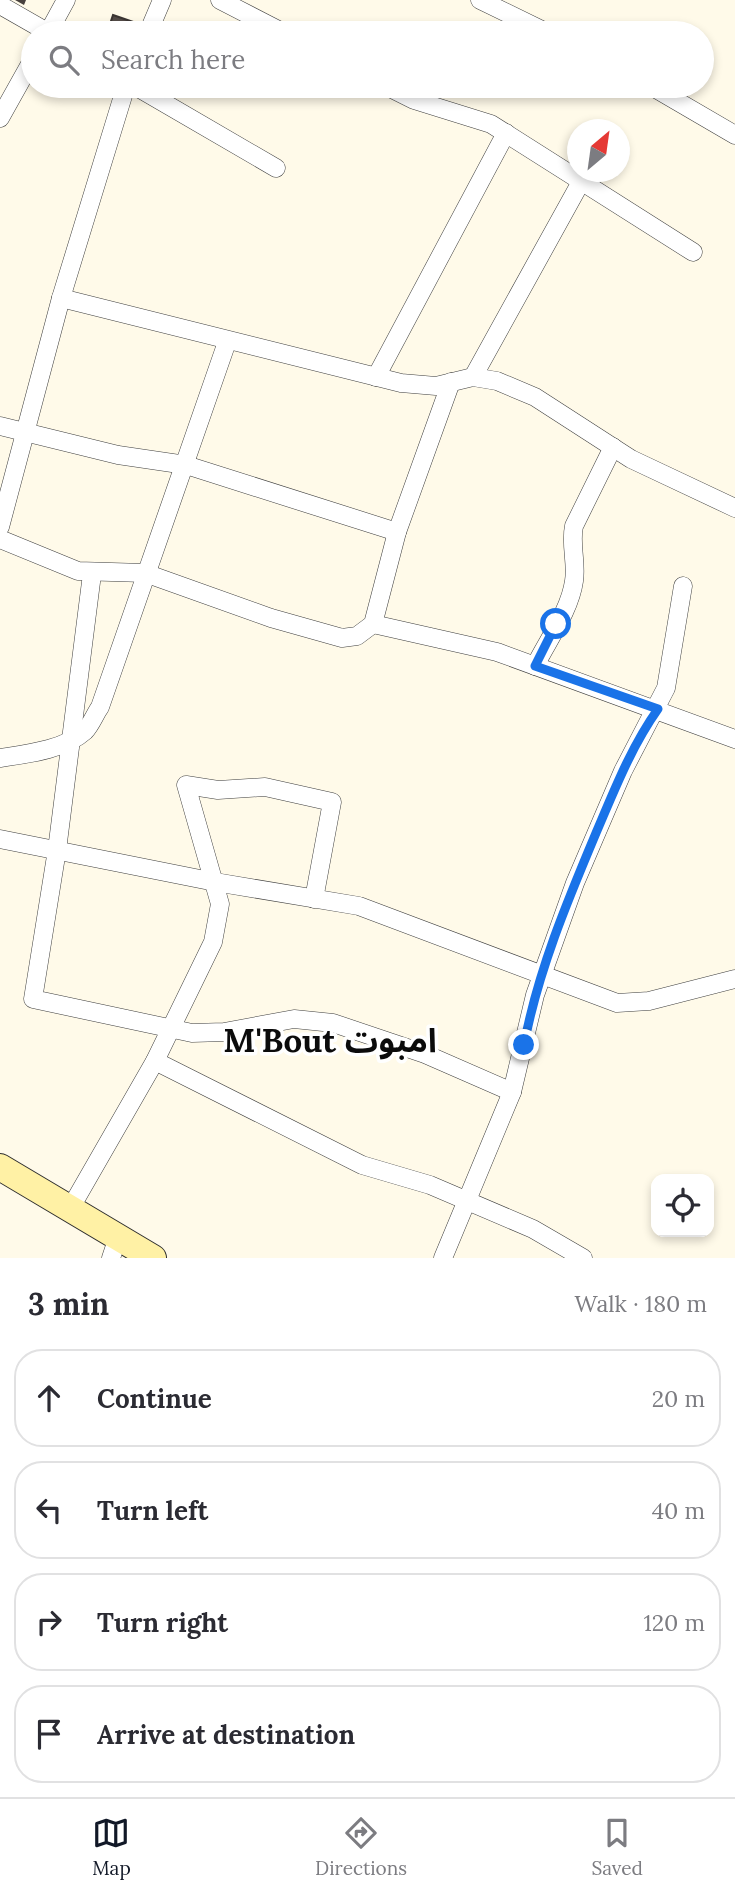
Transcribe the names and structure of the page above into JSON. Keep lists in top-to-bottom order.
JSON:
{
  "districts": ["M'Bout امبوت"],
  "north": "top right",
  "page": {
    "search": "Search here",
    "heading": ["3 min", "Walk · 180 m"],
    "list": [
      ["Continue", "20 m"],
      ["Turn left", "40 m"],
      ["Turn right", "120 m"],
      "Arrive at destination"
    ],
    "nav": ["Map", "Directions", "Saved"]
  }
}
